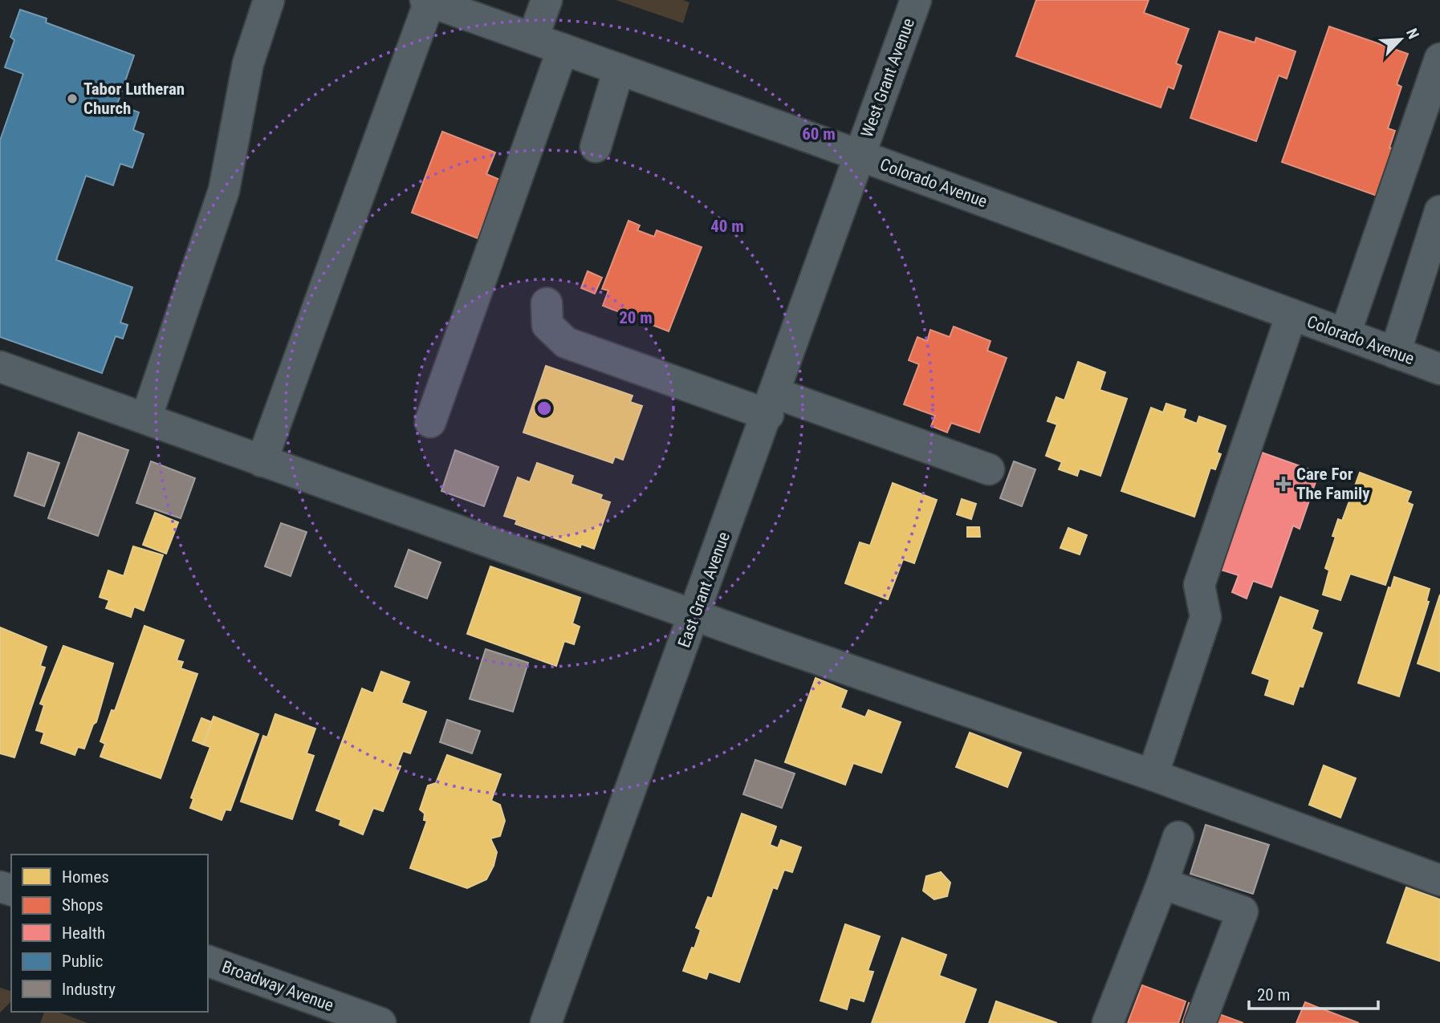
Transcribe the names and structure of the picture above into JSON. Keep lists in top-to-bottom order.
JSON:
{
  "streets": {
    "street": [
      "West Grant Avenue",
      "Colorado Avenue",
      "East Grant Avenue",
      "Broadway Avenue"
    ]
  },
  "crossings": [
    ["West Grant Avenue", "Colorado Avenue"],
    ["West Grant Avenue", "East Grant Avenue"],
    ["Colorado Avenue", "East Grant Avenue"]
  ],
  "places": {
    "other": ["Tabor Lutheran Church"],
    "health": ["Care For The Family"]
  },
  "legend": [
    "Homes",
    "Shops",
    "Health",
    "Public",
    "Industry"
  ],
  "scale_bar": "20 m",
  "north": "top right",
  "rings": ["60 m", "40 m", "20 m"]
}
